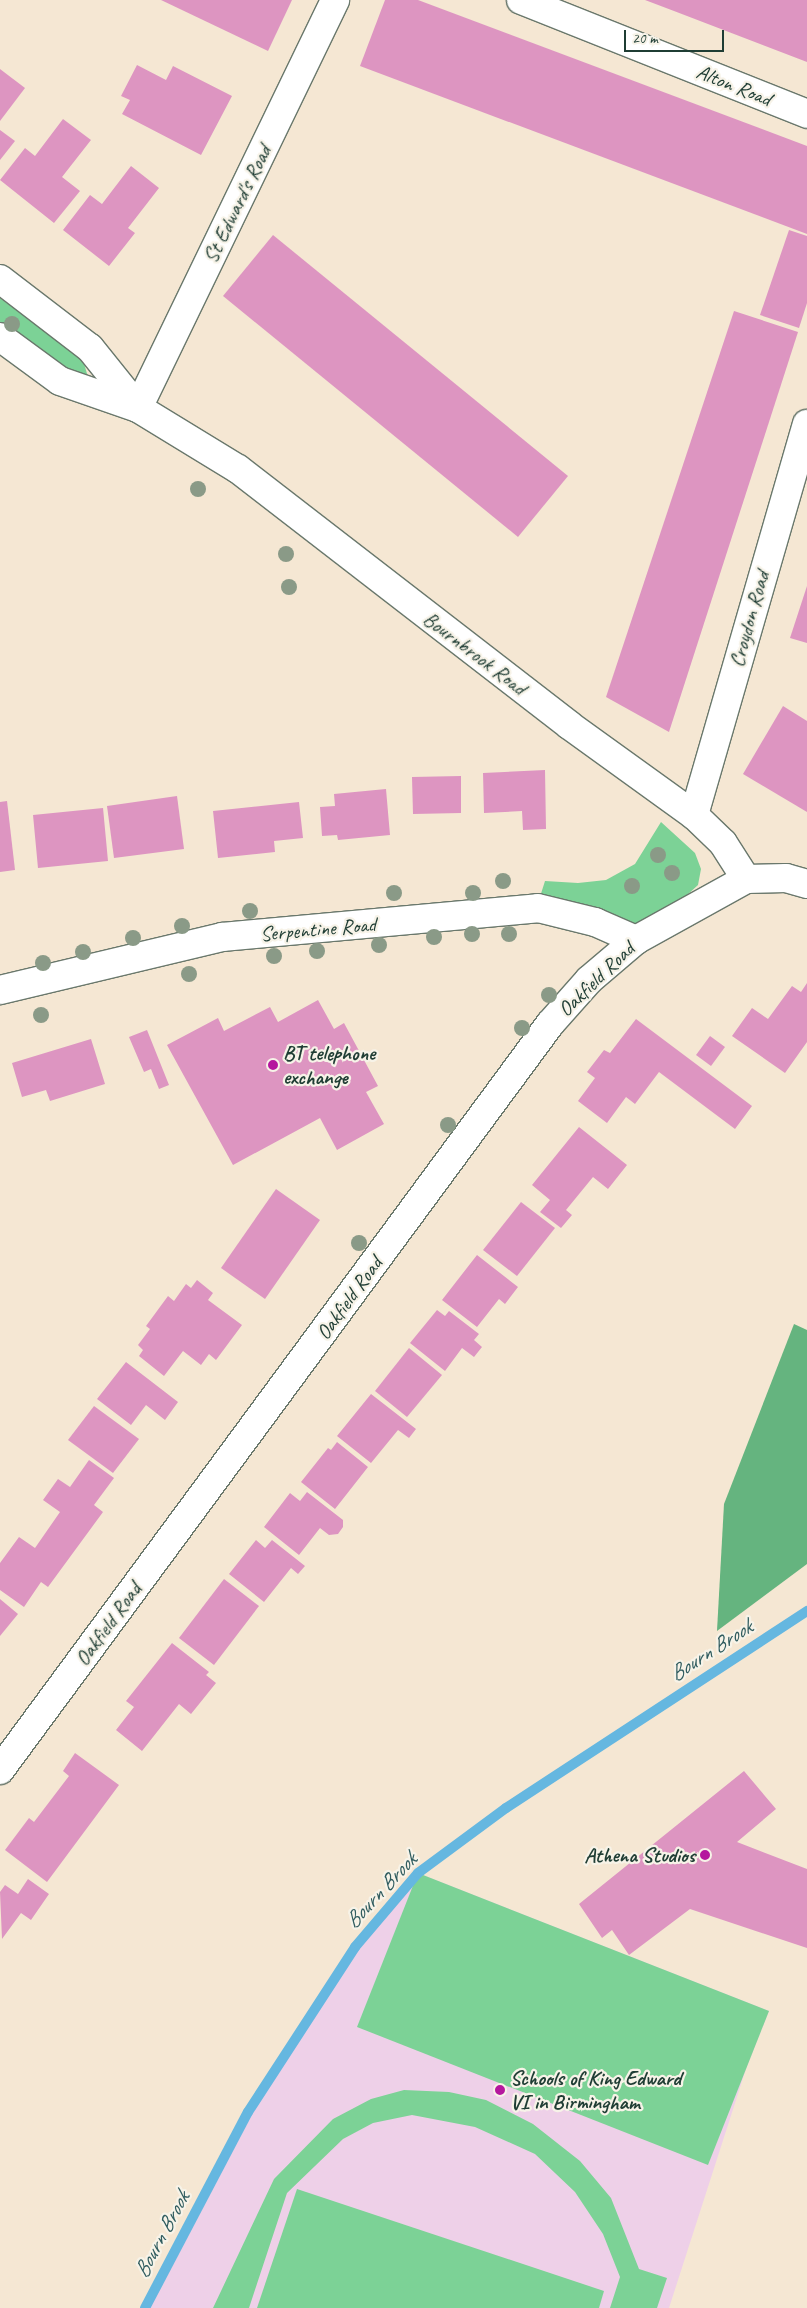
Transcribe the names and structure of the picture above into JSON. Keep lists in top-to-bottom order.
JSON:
{
  "streets": {
    "street": [
      "Alton Road",
      "St Edward's Road",
      "Croydon Road",
      "Bournbrook Road",
      "Serpentine Road",
      "Oakfield Road"
    ]
  },
  "crossings": [
    ["St Edward's Road", "Bournbrook Road"],
    ["Croydon Road", "Bournbrook Road"],
    ["Bournbrook Road", "Oakfield Road"],
    ["Serpentine Road", "Oakfield Road"]
  ],
  "water": ["Bourn Brook"],
  "places": ["BT telephone exchange", "Athena Studios", "Schools of King Edward VI in Birmingham"],
  "scale_bar": "20 m"
}
